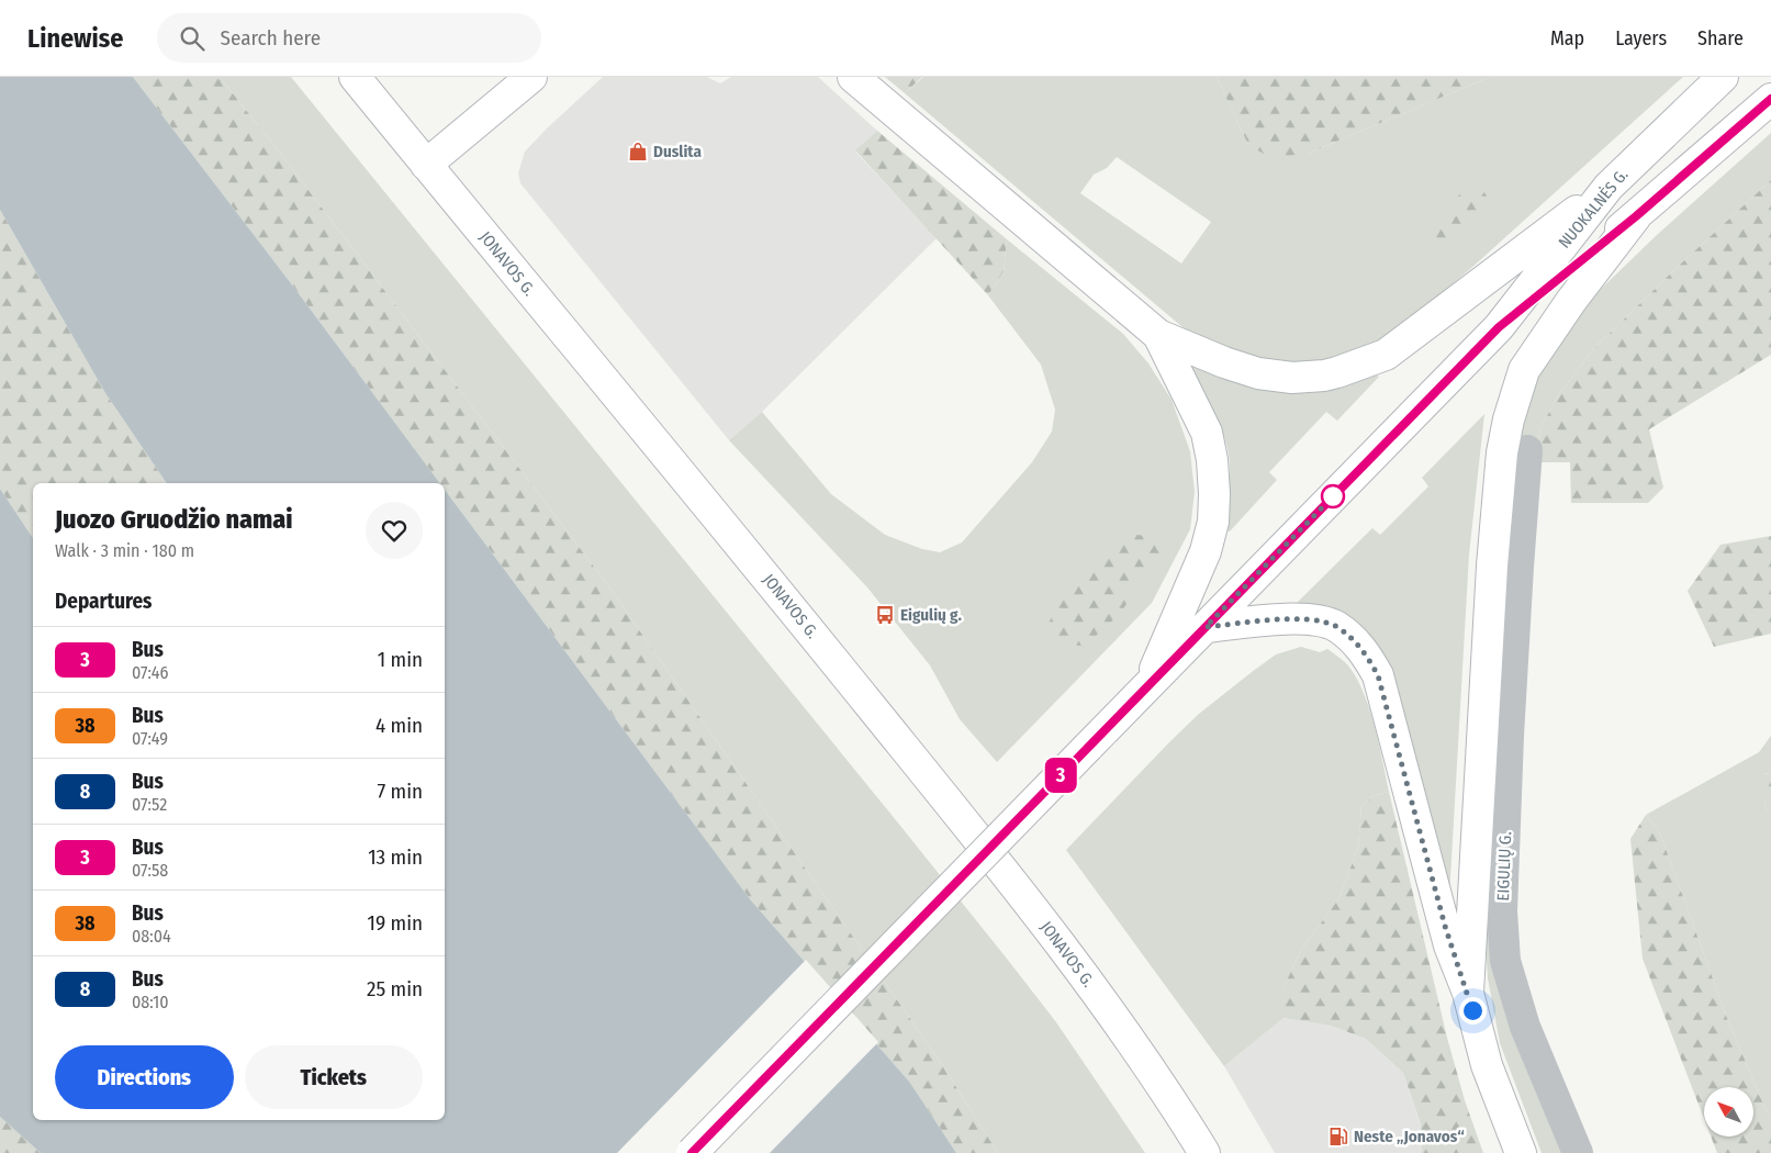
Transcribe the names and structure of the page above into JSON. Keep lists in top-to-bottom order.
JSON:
{
  "streets": {
    "main road": ["NUOKALNĖS G.", "JONAVOS G."],
    "street": ["EIGULIŲ G."]
  },
  "places": {
    "shop": ["Duslita"],
    "bus stop": ["Eigulių g."],
    "fuel station": ["Neste „Jonavos“"]
  },
  "lines": ["bus line 3"],
  "north": "top left",
  "page": {
    "header": "Linewise",
    "search": "Search here",
    "nav": ["Map", "Layers", "Share"],
    "on_map": "3",
    "heading": [
      ["Juozo Gruodžio namai", "Walk · 3 min · 180 m"],
      "Departures"
    ],
    "list": [
      {
        "mark": "3",
        "name": "Bus",
        "note": "07:46",
        "value": "1 min"
      },
      {
        "mark": "38",
        "name": "Bus",
        "note": "07:49",
        "value": "4 min"
      },
      {
        "mark": "8",
        "name": "Bus",
        "note": "07:52",
        "value": "7 min"
      },
      {
        "mark": "3",
        "name": "Bus",
        "note": "07:58",
        "value": "13 min"
      },
      {
        "mark": "38",
        "name": "Bus",
        "note": "08:04",
        "value": "19 min"
      },
      {
        "mark": "8",
        "name": "Bus",
        "note": "08:10",
        "value": "25 min"
      }
    ],
    "buttons": ["Directions", "Tickets"]
  }
}
